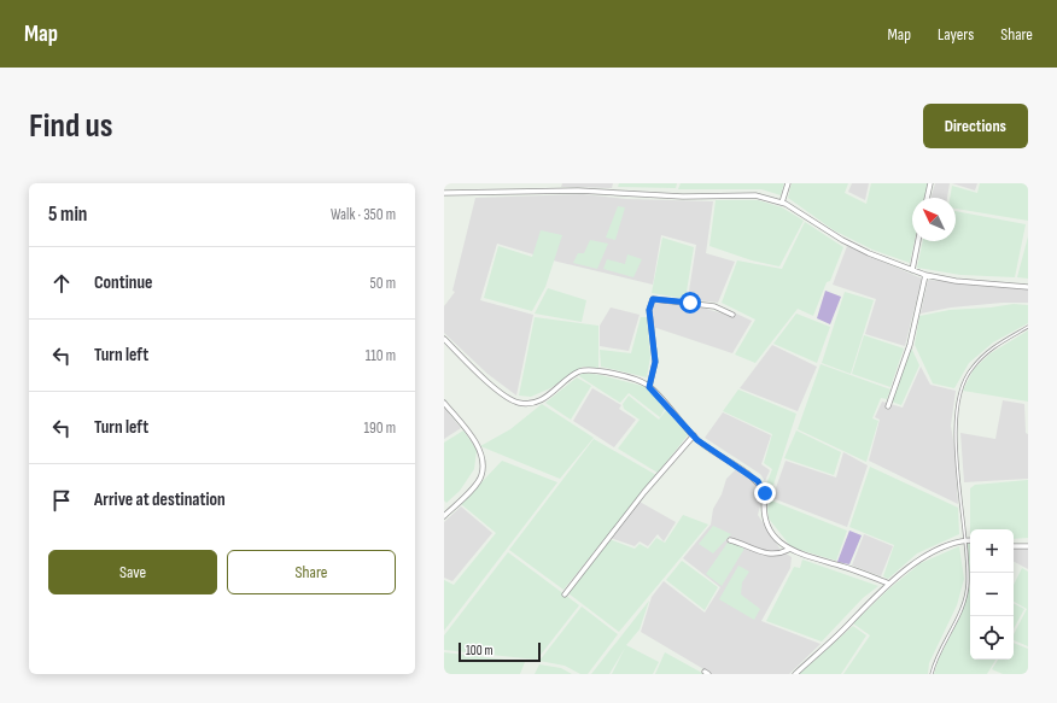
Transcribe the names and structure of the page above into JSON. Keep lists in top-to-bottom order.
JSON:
{
  "scale_bar": "100 m",
  "north": "top left",
  "page": {
    "header": "Map",
    "nav": ["Map", "Layers", "Share"],
    "buttons": [
      "Directions",
      ["Save", "Share"]
    ],
    "title": "Find us",
    "heading": ["5 min", "Walk · 350 m"],
    "list": [
      ["Continue", "50 m"],
      ["Turn left", "110 m"],
      ["Turn left", "190 m"],
      "Arrive at destination"
    ],
    "map_buttons": ["+", "−"],
    "scale": "100 m"
  }
}
